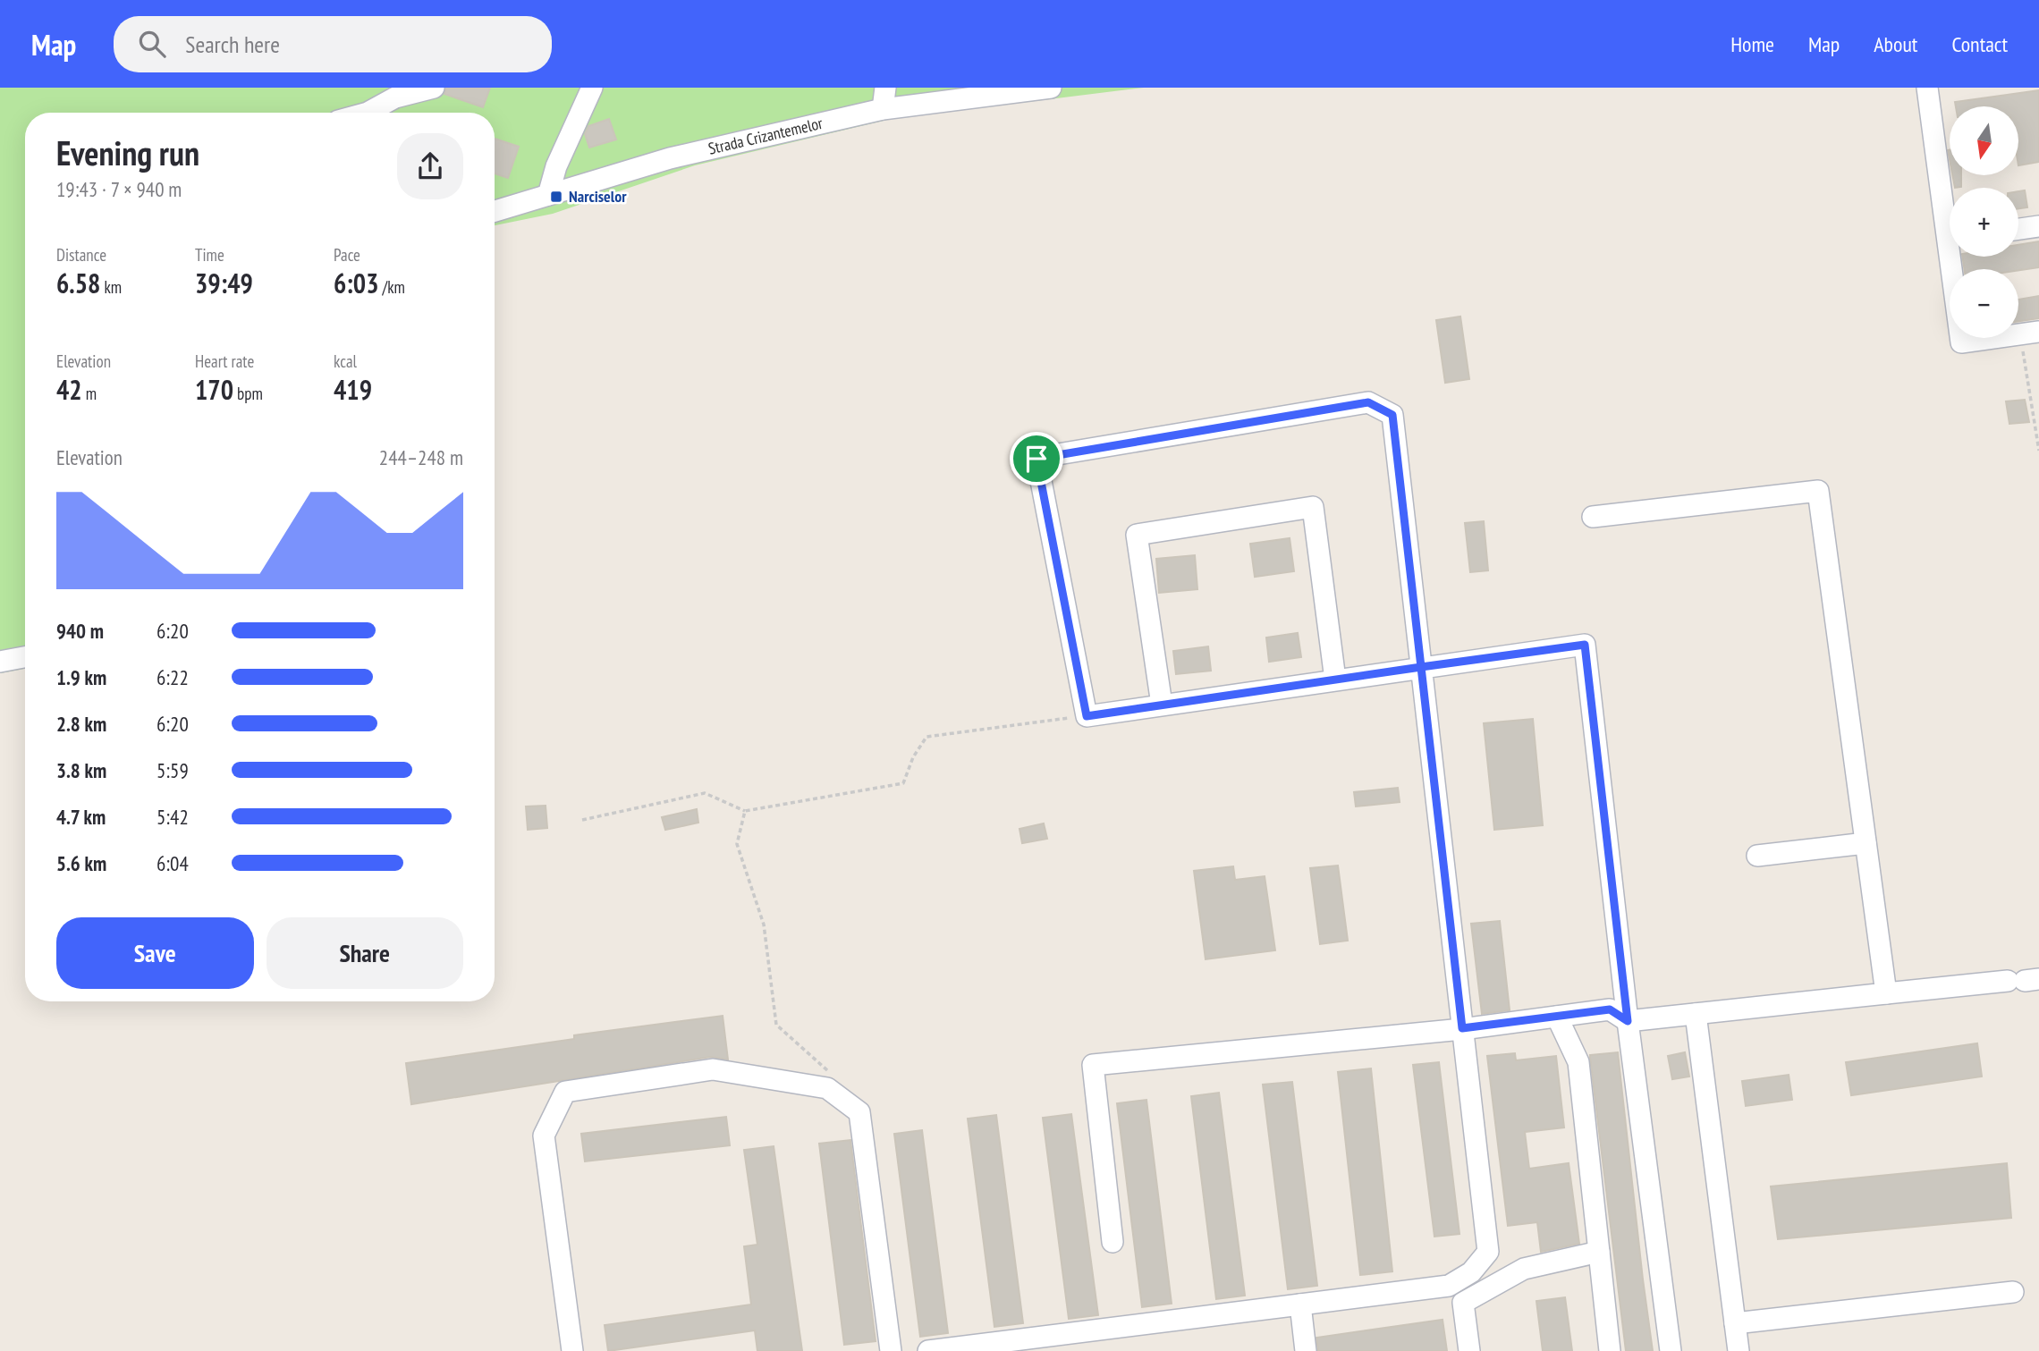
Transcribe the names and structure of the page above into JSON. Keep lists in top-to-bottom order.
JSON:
{
  "streets": {
    "street": ["Strada Crizantemelor"]
  },
  "places": {
    "transit": ["Narciselor"]
  },
  "north": "bottom",
  "page": {
    "header": "Map",
    "search": "Search here",
    "nav": [
      "Home",
      "Map",
      "About",
      "Contact"
    ],
    "map_buttons": ["+", "−"],
    "heading": ["Evening run", "19:43 · 7 × 940 m"],
    "stats": [
      ["Distance", "6.58 km"],
      ["Time", "39:49"],
      ["Pace", "6:03 /km"],
      ["Elevation", "42 m"],
      ["Heart rate", "170 bpm"],
      ["kcal", "419"]
    ],
    "chart": ["Elevation", "244–248 m"],
    "list": [
      {
        "name": "940 m",
        "note": "6:20"
      },
      {
        "name": "1.9 km",
        "note": "6:22"
      },
      {
        "name": "2.8 km",
        "note": "6:20"
      },
      {
        "name": "3.8 km",
        "note": "5:59"
      },
      {
        "name": "4.7 km",
        "note": "5:42"
      },
      {
        "name": "5.6 km",
        "note": "6:04"
      }
    ],
    "buttons": ["Save", "Share"]
  }
}
